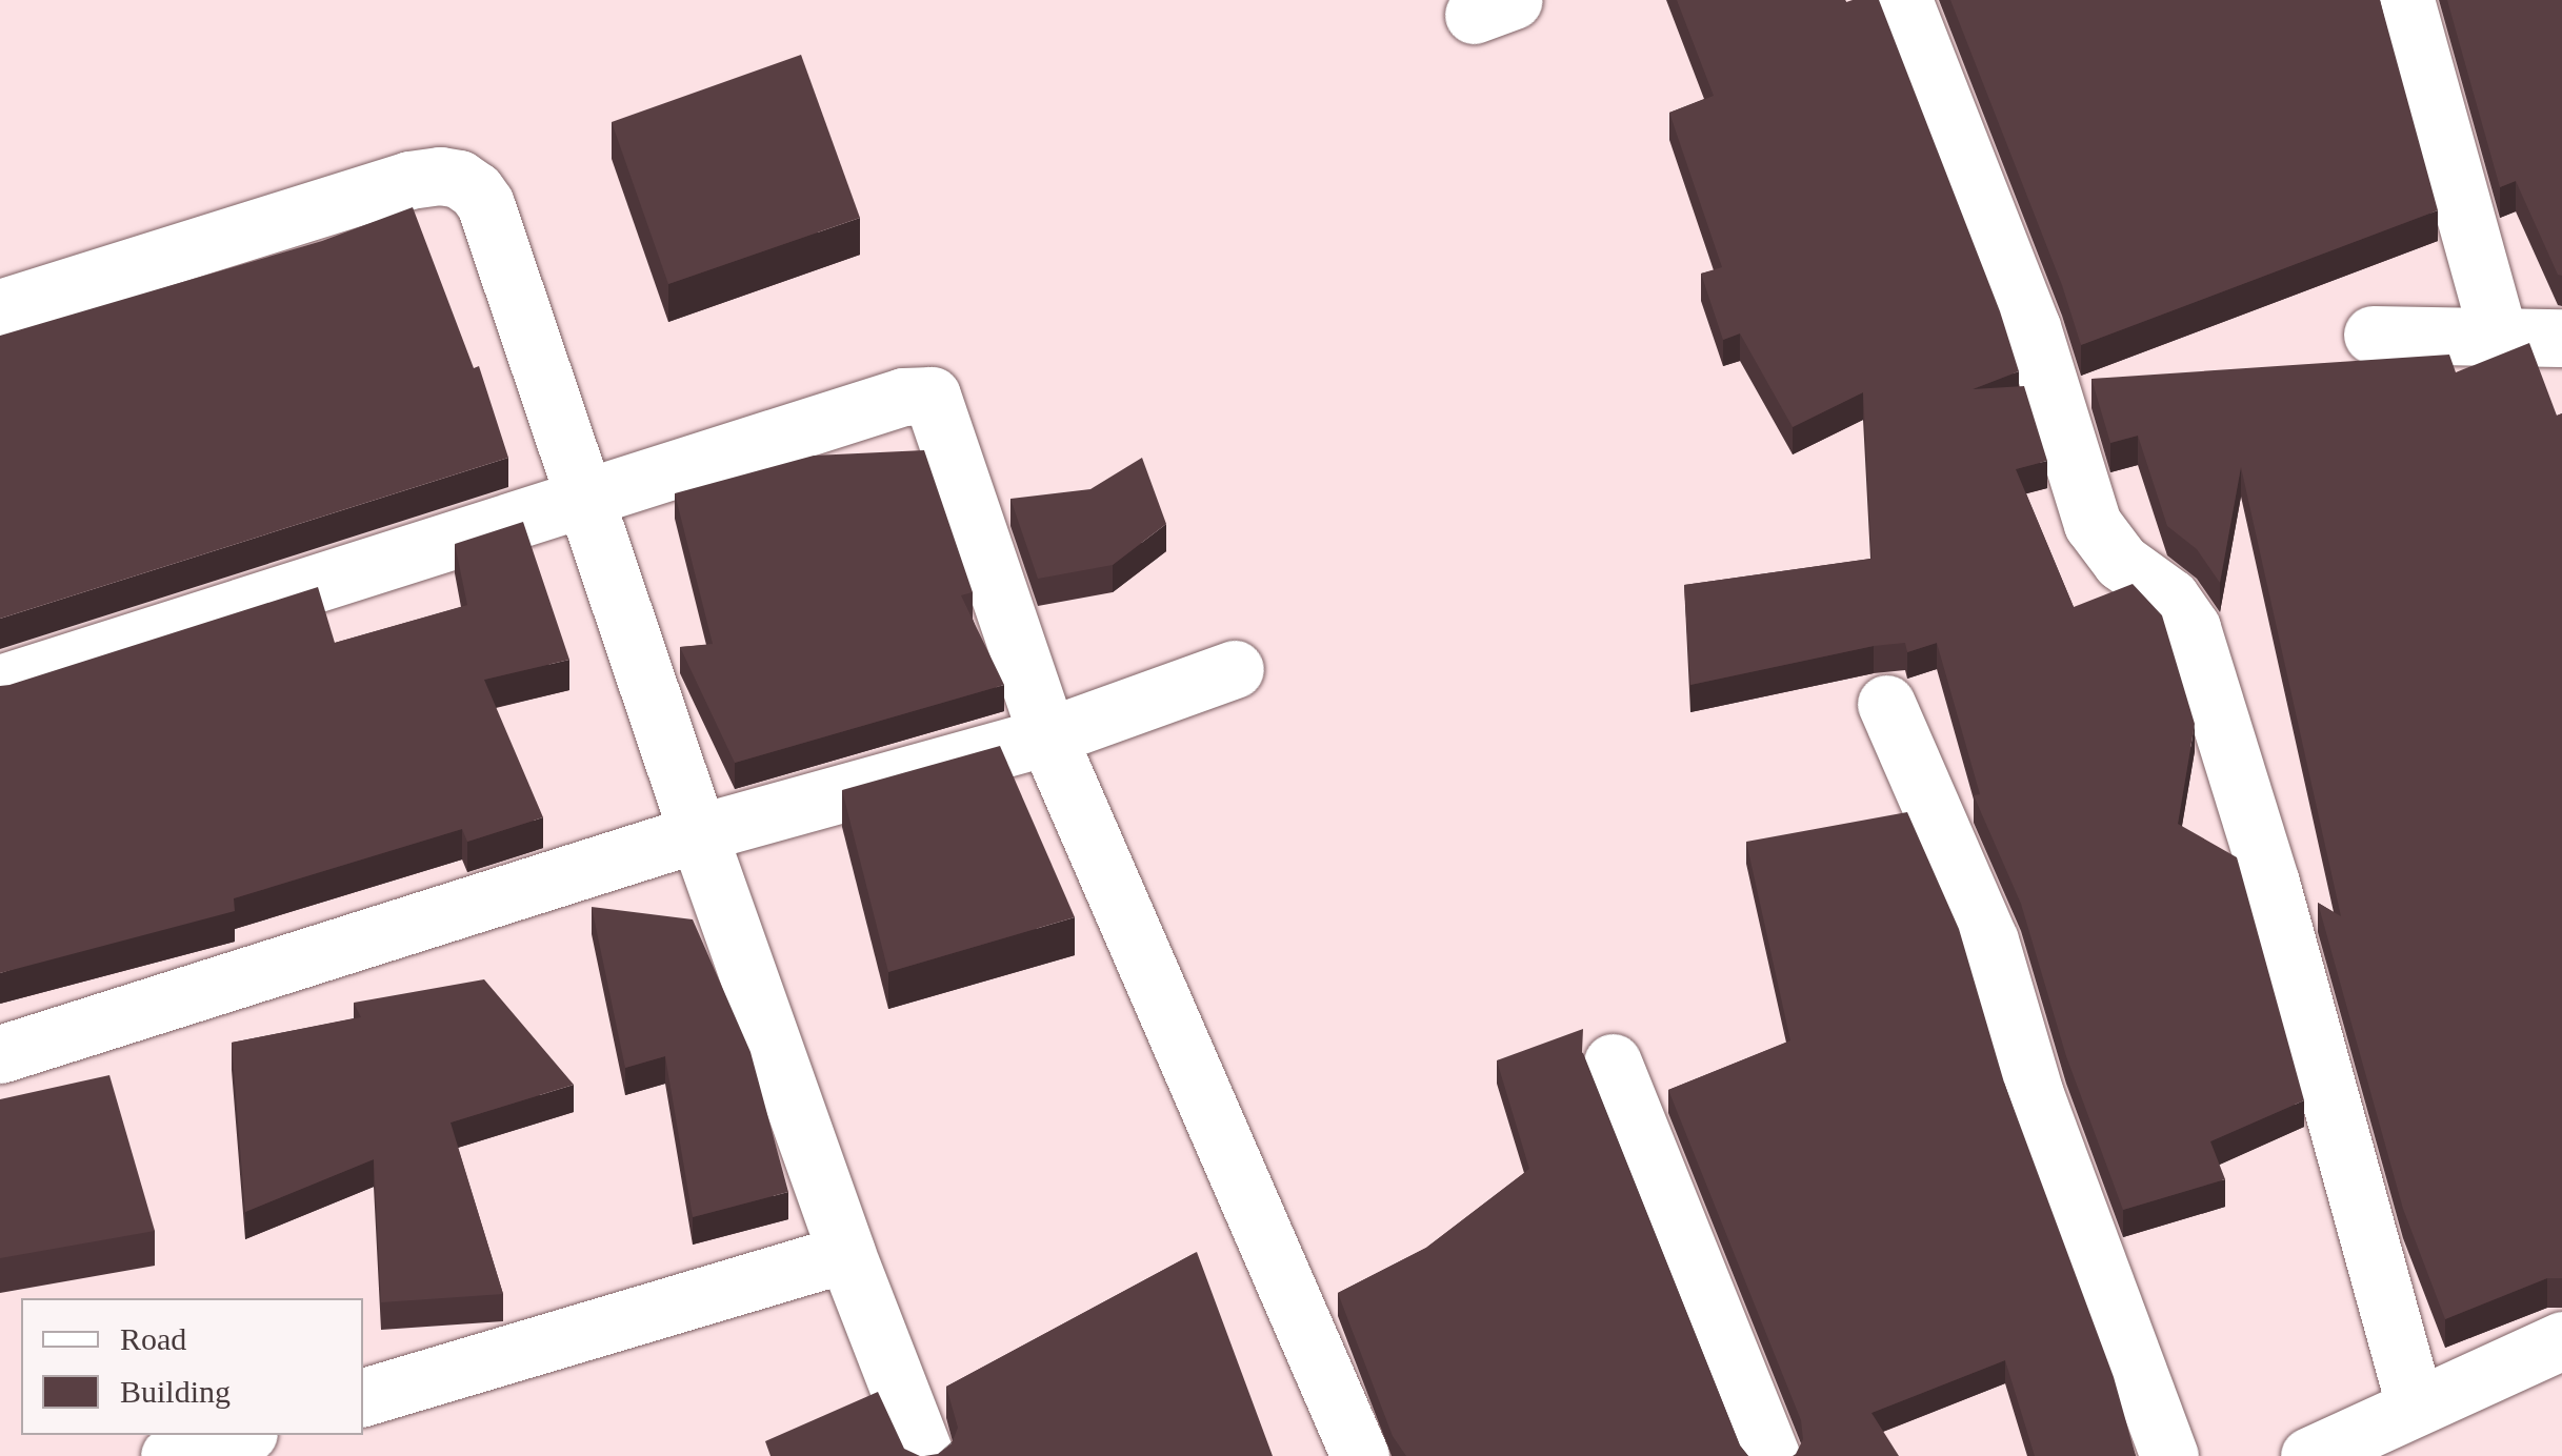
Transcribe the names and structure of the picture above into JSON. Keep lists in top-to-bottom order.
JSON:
{
  "legend": ["Road", "Building"]
}
